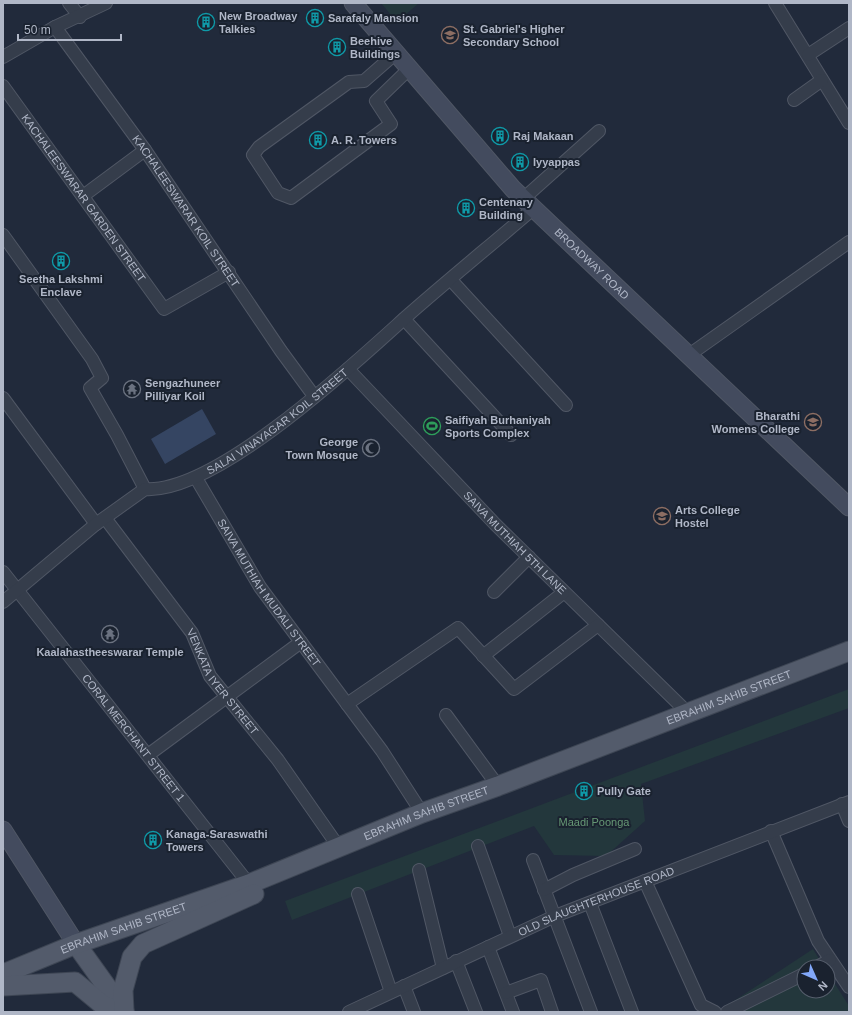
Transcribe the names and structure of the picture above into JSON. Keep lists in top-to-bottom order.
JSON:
{
  "streets": {
    "main road": ["BROADWAY ROAD", "EBRAHIM SAHIB STREET"],
    "street": [
      "KACHALEESWARAR GARDEN STREET",
      "KACHALEESWARAR KOIL STREET",
      "SALAI VINAYAGAR KOIL STREET",
      "SAIVA MUTHIAH 5TH LANE",
      "SAIVA MUTHIAH MUDALI STREET",
      "VENKATA IYER STREET",
      "CORAL MERCHANT STREET 1",
      "OLD SLAUGHTERHOUSE ROAD"
    ]
  },
  "crossings": [
    ["KACHALEESWARAR GARDEN STREET", "KACHALEESWARAR KOIL STREET"],
    ["KACHALEESWARAR KOIL STREET", "SALAI VINAYAGAR KOIL STREET"],
    ["BROADWAY ROAD", "SALAI VINAYAGAR KOIL STREET"],
    ["SALAI VINAYAGAR KOIL STREET", "SAIVA MUTHIAH 5TH LANE"],
    ["SALAI VINAYAGAR KOIL STREET", "SAIVA MUTHIAH MUDALI STREET"],
    ["SALAI VINAYAGAR KOIL STREET", "VENKATA IYER STREET"],
    ["SALAI VINAYAGAR KOIL STREET", "CORAL MERCHANT STREET 1"],
    ["SAIVA MUTHIAH 5TH LANE", "EBRAHIM SAHIB STREET"],
    ["SAIVA MUTHIAH MUDALI STREET", "EBRAHIM SAHIB STREET"],
    ["VENKATA IYER STREET", "EBRAHIM SAHIB STREET"],
    ["EBRAHIM SAHIB STREET", "CORAL MERCHANT STREET 1"]
  ],
  "parks": ["Maadi Poonga"],
  "places": {
    "building": [
      "Sarafaly Mansion",
      "New Broadway Talkies",
      "Beehive Buildings",
      "Raj Makaan",
      "A. R. Towers",
      "Iyyappas",
      "Centenary Building",
      "Seetha Lakshmi Enclave",
      "Pully Gate",
      "Kanaga-Saraswathi Towers"
    ],
    "school or university": ["St. Gabriel's Higher Secondary School", "Bharathi Womens College", "Arts College Hostel"],
    "temple": ["Sengazhuneer Pilliyar Koil", "Kaalahastheeswarar Temple"],
    "sports": ["Saifiyah Burhaniyah Sports Complex"],
    "mosque": ["George Town Mosque"]
  },
  "scale_bar": "50 m",
  "north": "bottom right"
}
